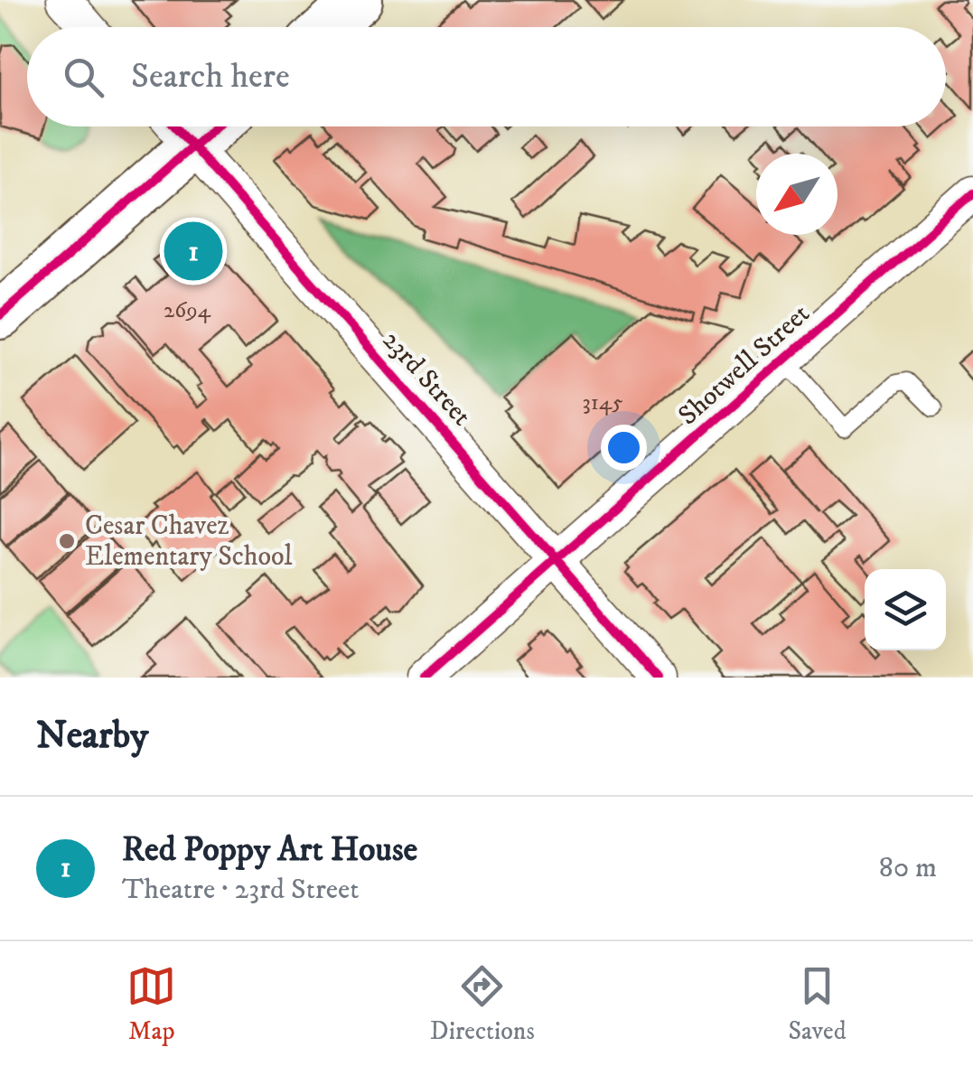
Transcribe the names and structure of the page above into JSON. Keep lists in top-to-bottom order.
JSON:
{
  "streets": {
    "street": ["Shotwell Street", "23rd Street"]
  },
  "crossings": [
    ["Shotwell Street", "23rd Street"]
  ],
  "places": ["Cesar Chavez Elementary School"],
  "house_numbers": ["2694", "3145"],
  "north": "bottom left",
  "page": {
    "search": "Search here",
    "pins": "1",
    "heading": "Nearby",
    "list": [
      {
        "mark": "1",
        "name": "Red Poppy Art House",
        "note": "Theatre · 23rd Street",
        "value": "80 m"
      }
    ],
    "nav": ["Map", "Directions", "Saved"]
  }
}
